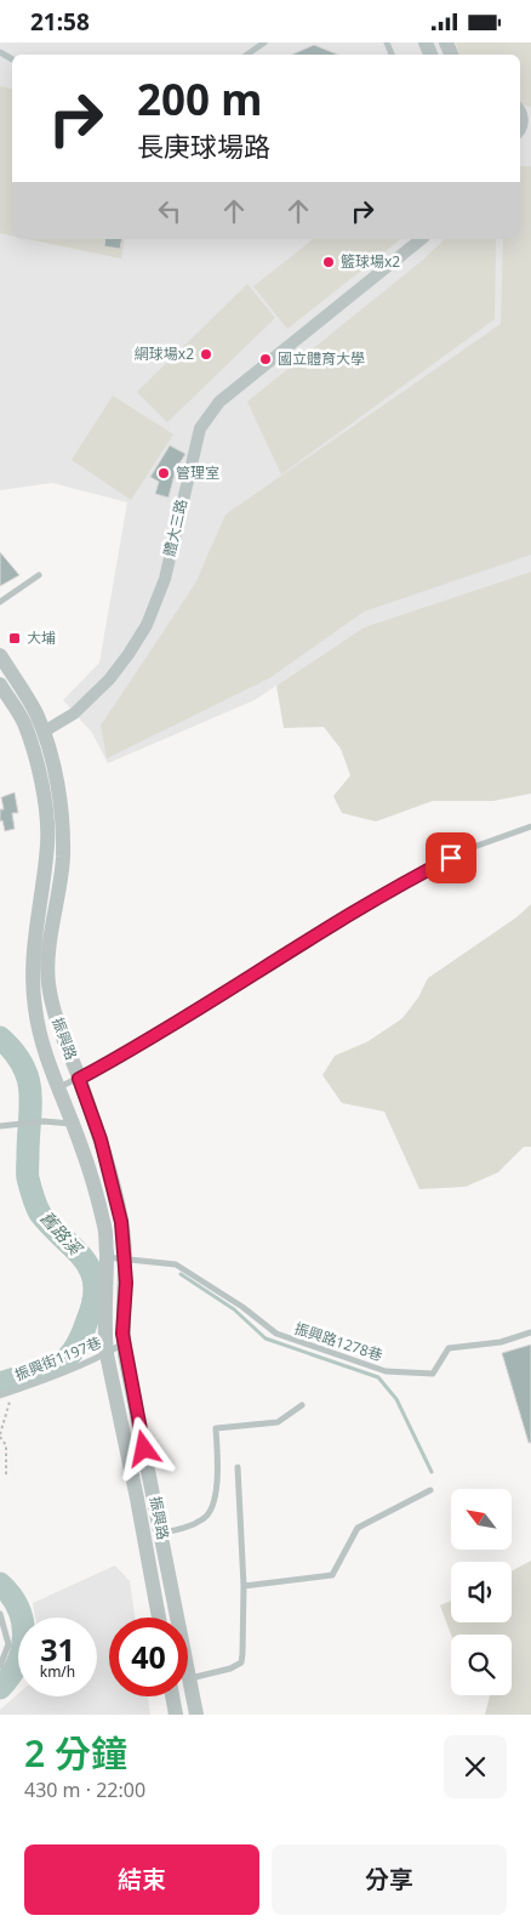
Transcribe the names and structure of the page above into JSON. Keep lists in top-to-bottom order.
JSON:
{
  "streets": {
    "street": ["體大三路", "振興路"],
    "lane": ["振興路1278巷", "振興街1197巷"]
  },
  "crossings": [
    ["體大三路", "振興路"],
    ["振興路", "振興路1278巷"],
    ["振興路", "振興街1197巷"]
  ],
  "water": ["舊路溪"],
  "places": {
    "other": [
      "籃球場x2",
      "網球場x2",
      "國立體育大學",
      "管理室"
    ],
    "transit": ["大埔"]
  },
  "north": "top left",
  "page": {
    "status": "21:58",
    "turn": ["200 m", "長庚球場路"],
    "speed": "31 km/h",
    "limit": "40",
    "heading": ["2 分鐘", "430 m · 22:00"],
    "buttons": ["結束", "分享"]
  }
}
